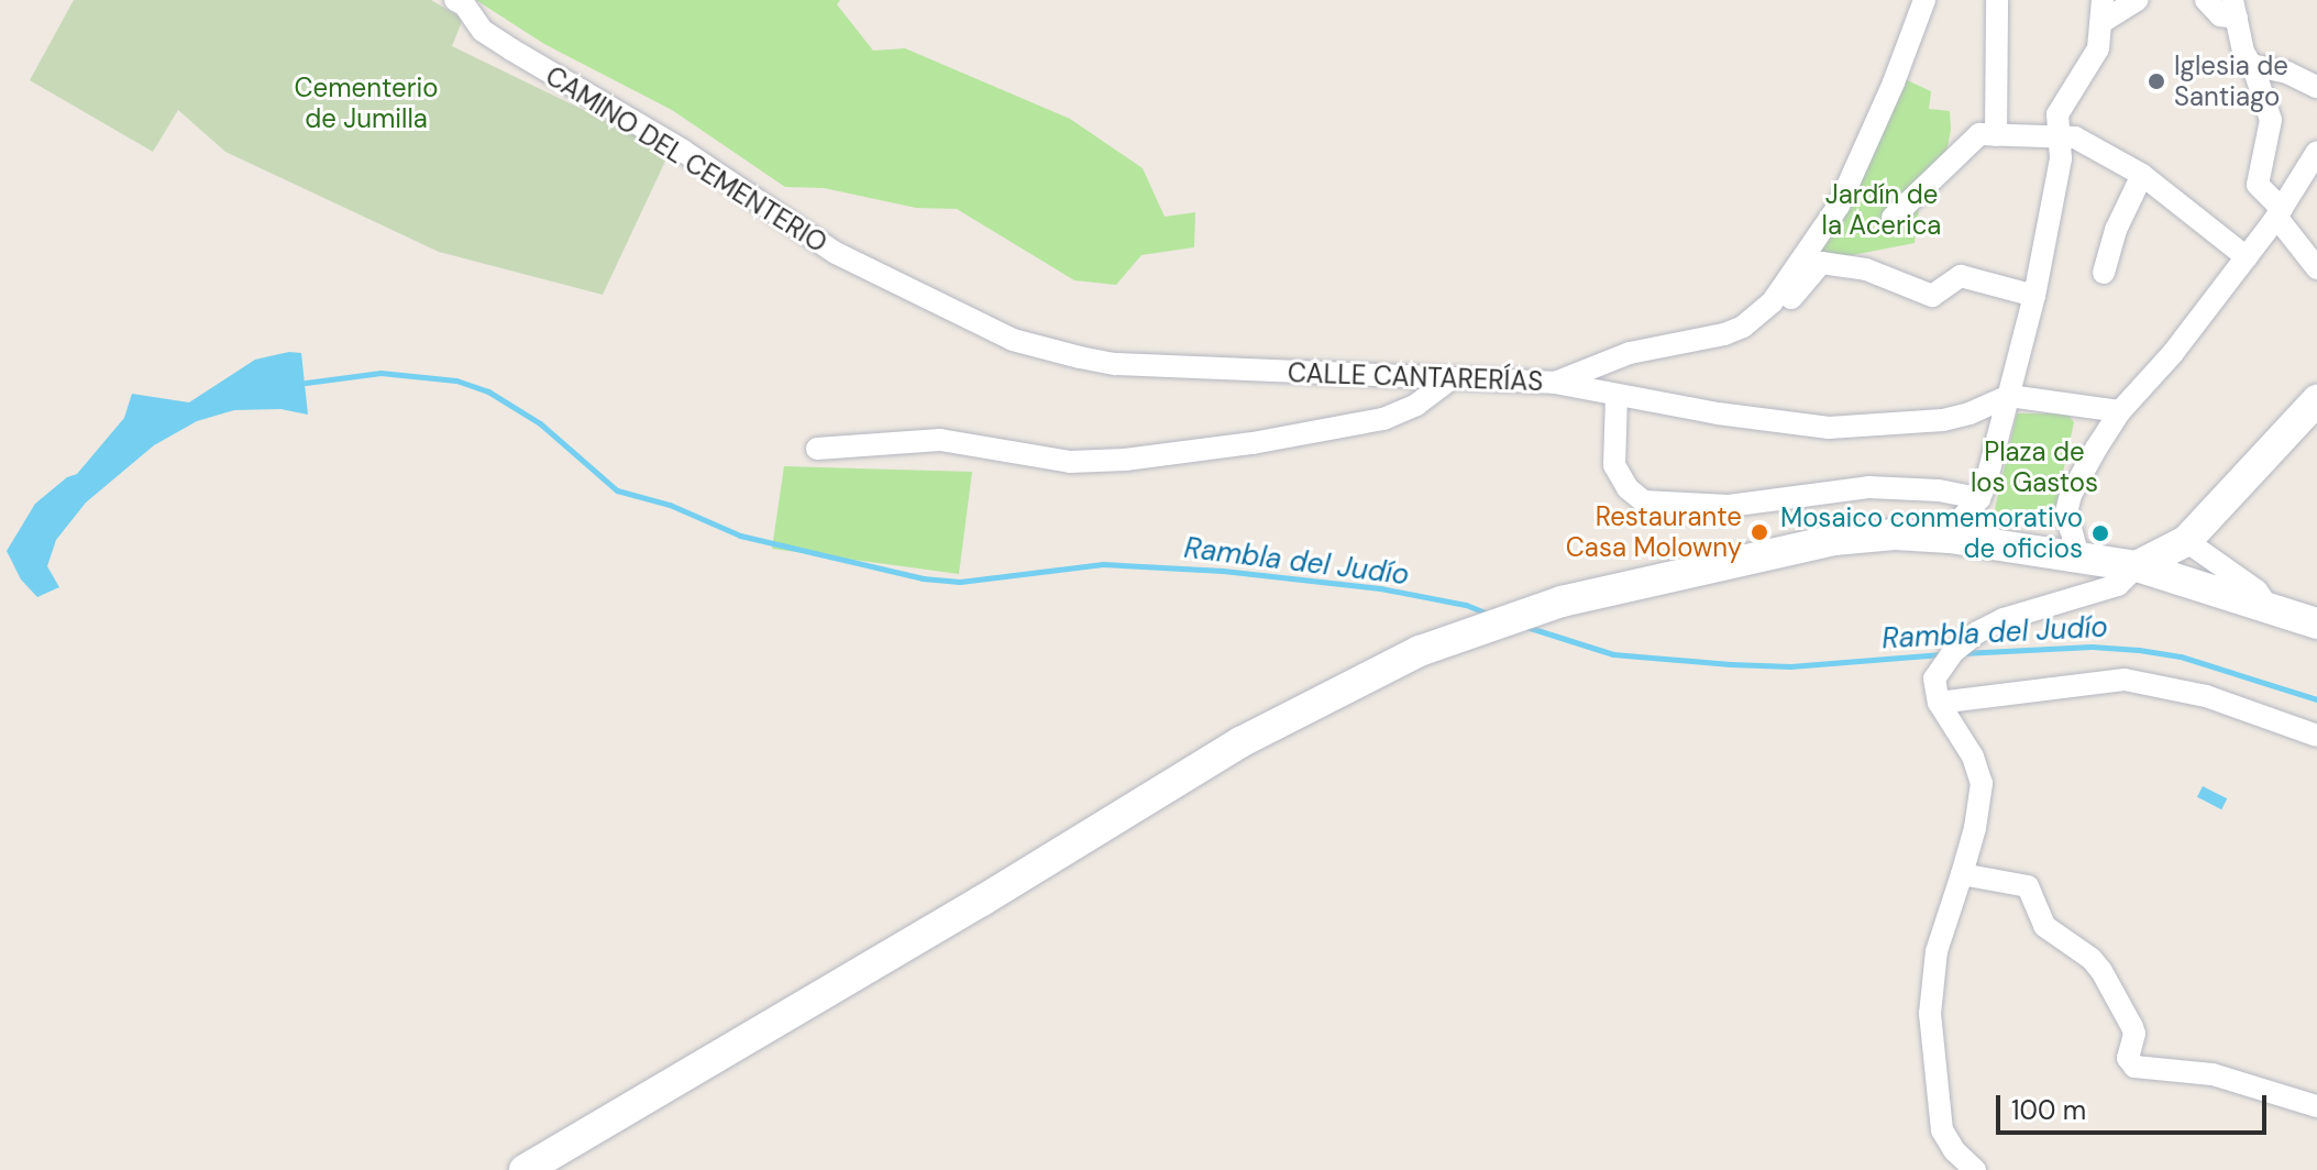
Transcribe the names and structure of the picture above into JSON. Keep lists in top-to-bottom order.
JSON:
{
  "streets": {
    "street": ["CAMINO DEL CEMENTERIO", "CALLE CANTARERÍAS"]
  },
  "crossings": [
    ["CAMINO DEL CEMENTERIO", "CALLE CANTARERÍAS"]
  ],
  "water": ["Rambla del Judío"],
  "parks": ["Cementerio de Jumilla", "Jardín de la Acerica", "Plaza de los Gastos"],
  "places": ["Iglesia de Santiago", "Restaurante Casa Molowny", "Mosaico conmemorativo de oficios"],
  "scale_bar": "100 m"
}
